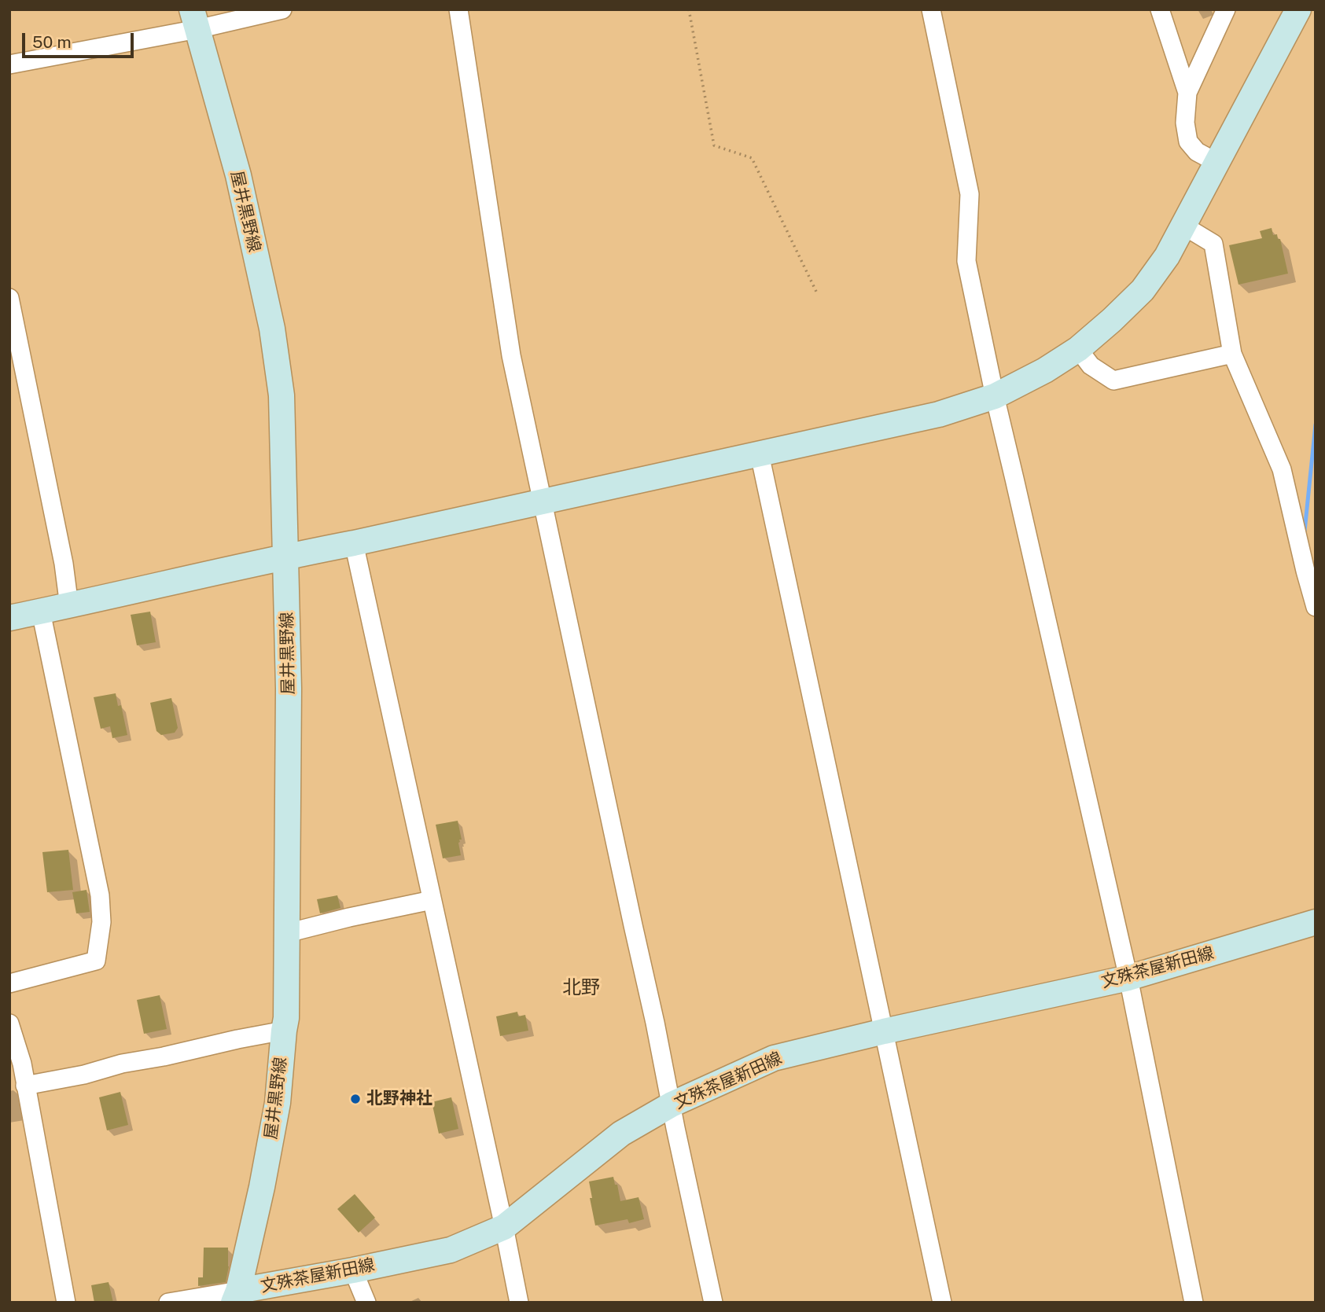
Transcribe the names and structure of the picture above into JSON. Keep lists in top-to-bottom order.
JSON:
{
  "streets": {
    "main road": ["屋井黒野線", "文殊茶屋新田線"]
  },
  "crossings": [
    ["屋井黒野線", "文殊茶屋新田線"]
  ],
  "districts": ["北野"],
  "places": ["北野神社"],
  "scale_bar": "50 m"
}
